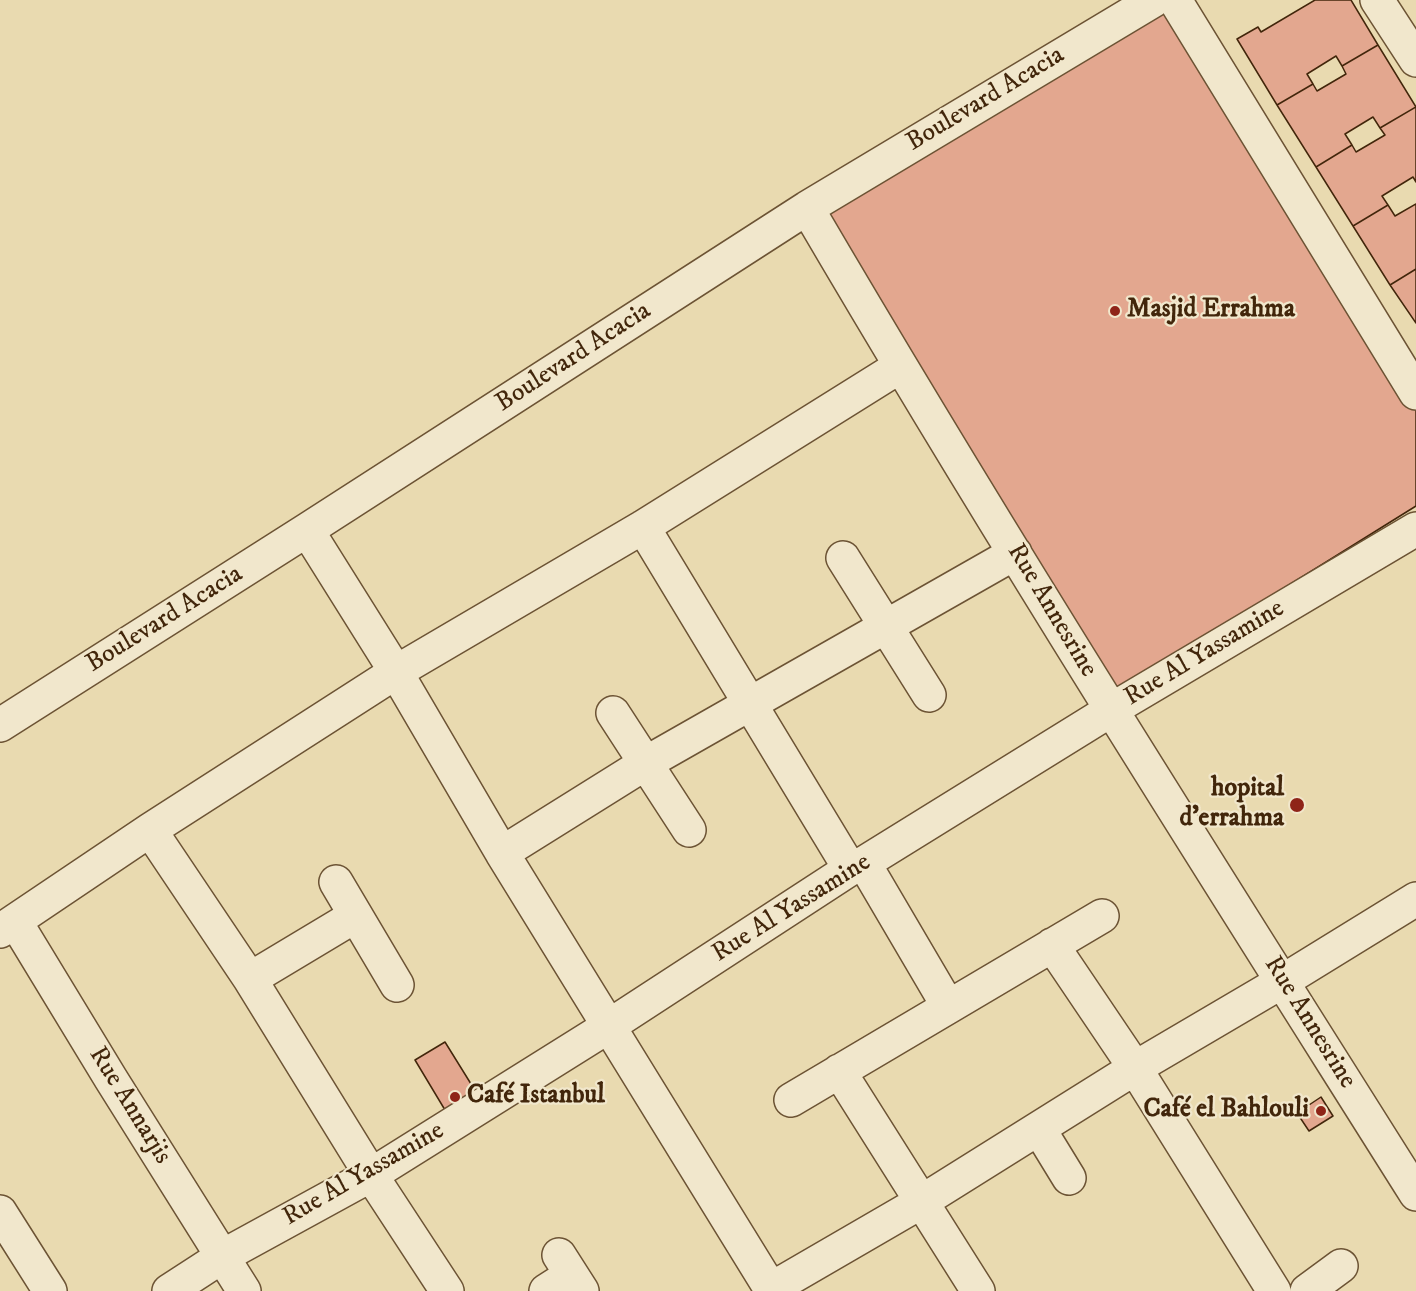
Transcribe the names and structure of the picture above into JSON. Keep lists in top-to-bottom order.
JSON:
{
  "streets": {
    "street": [
      "Boulevard Acacia",
      "Rue Annesrine",
      "Rue Al Yassamine",
      "Rue Annarjis"
    ]
  },
  "crossings": [
    ["Boulevard Acacia", "Rue Annesrine"],
    ["Rue Annesrine", "Rue Al Yassamine"],
    ["Rue Al Yassamine", "Rue Annarjis"]
  ],
  "places": [
    "Masjid Errahma",
    "hopital d'errahma",
    "Café Istanbul",
    "Café el Bahlouli"
  ]
}
